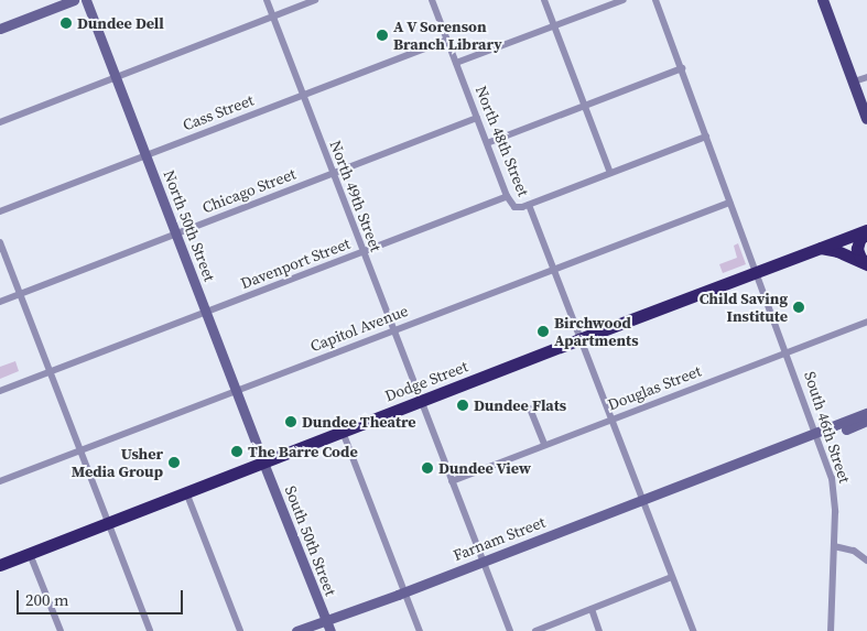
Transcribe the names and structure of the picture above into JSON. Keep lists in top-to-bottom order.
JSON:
{
  "streets": {
    "highway": ["Dodge Street"],
    "main road": ["North 50th Street", "Farnam Street", "South 50th Street"],
    "street": [
      "Cass Street",
      "North 48th Street",
      "Chicago Street",
      "North 49th Street",
      "Davenport Street",
      "Capitol Avenue",
      "Douglas Street",
      "South 46th Street"
    ]
  },
  "crossings": [
    ["Cass Street", "North 48th Street"],
    ["Cass Street", "North 49th Street"],
    ["Cass Street", "North 50th Street"],
    ["North 48th Street", "Chicago Street"],
    ["North 48th Street", "Davenport Street"],
    ["North 48th Street", "Capitol Avenue"],
    ["North 48th Street", "Dodge Street"],
    ["North 48th Street", "Douglas Street"],
    ["North 48th Street", "Farnam Street"],
    ["Chicago Street", "North 49th Street"],
    ["Chicago Street", "North 50th Street"],
    ["North 49th Street", "Davenport Street"],
    ["North 49th Street", "Capitol Avenue"],
    ["North 49th Street", "Dodge Street"],
    ["North 49th Street", "Douglas Street"],
    ["North 49th Street", "Farnam Street"],
    ["North 50th Street", "Davenport Street"],
    ["North 50th Street", "Capitol Avenue"],
    ["North 50th Street", "Dodge Street"],
    ["North 50th Street", "South 50th Street"],
    ["Capitol Avenue", "South 46th Street"],
    ["Dodge Street", "South 46th Street"],
    ["Dodge Street", "South 50th Street"],
    ["Douglas Street", "South 46th Street"],
    ["South 46th Street", "Farnam Street"],
    ["Farnam Street", "South 50th Street"]
  ],
  "places": [
    "Dundee Dell",
    "A V Sorenson Branch Library",
    "Child Saving Institute",
    "Birchwood Apartments",
    "Dundee Flats",
    "Dundee Theatre",
    "The Barre Code",
    "Usher Media Group",
    "Dundee View"
  ],
  "scale_bar": "200 m"
}
